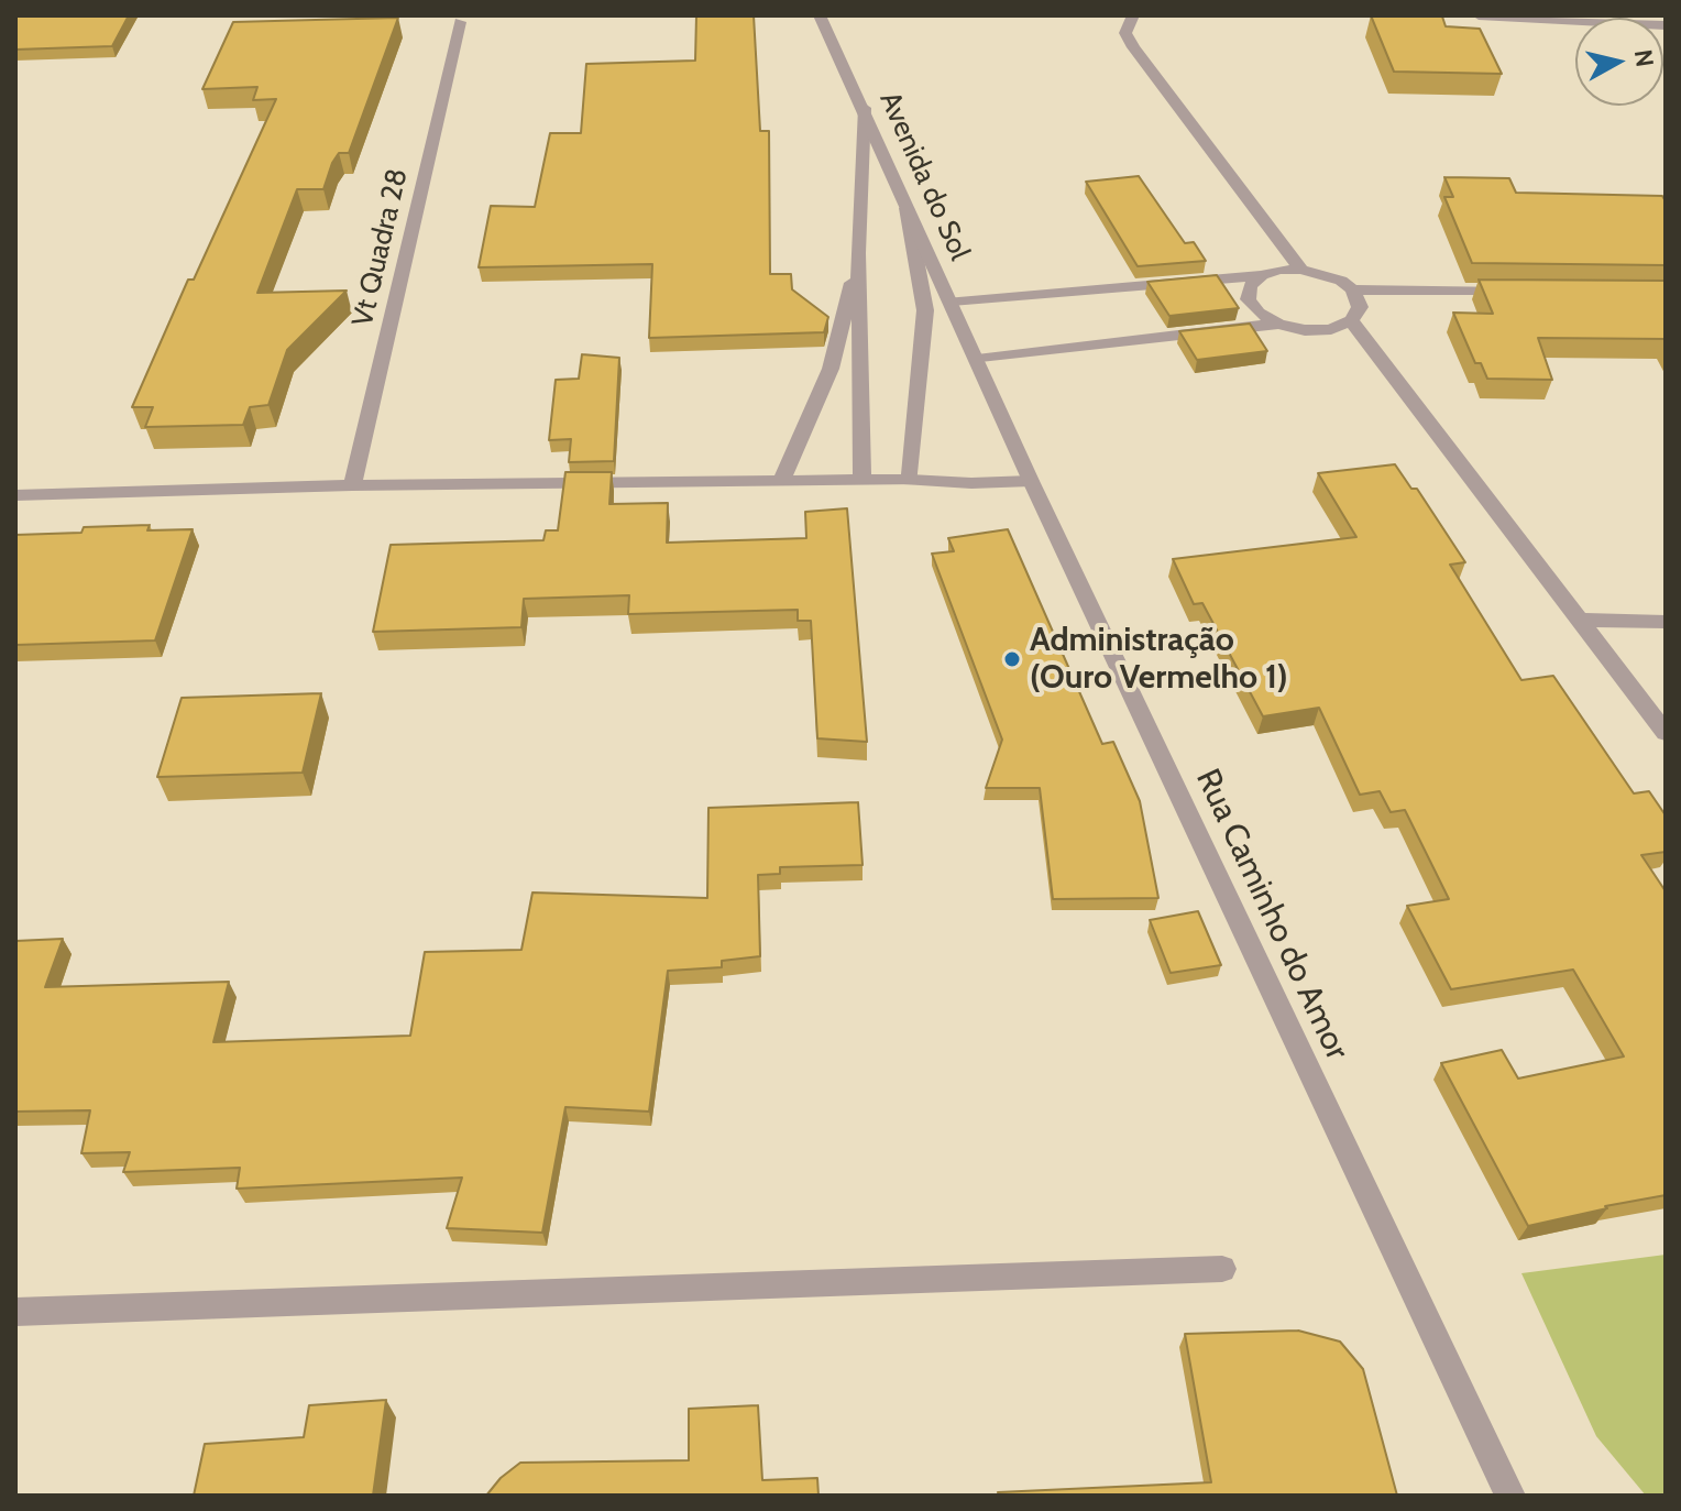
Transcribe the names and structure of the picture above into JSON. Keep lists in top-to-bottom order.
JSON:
{
  "streets": {
    "street": ["Avenida do Sol", "Vt Quadra 28", "Rua Caminho do Amor"]
  },
  "crossings": [
    ["Avenida do Sol", "Rua Caminho do Amor"]
  ],
  "places": ["Administração (Ouro Vermelho 1)"],
  "north": "right"
}
